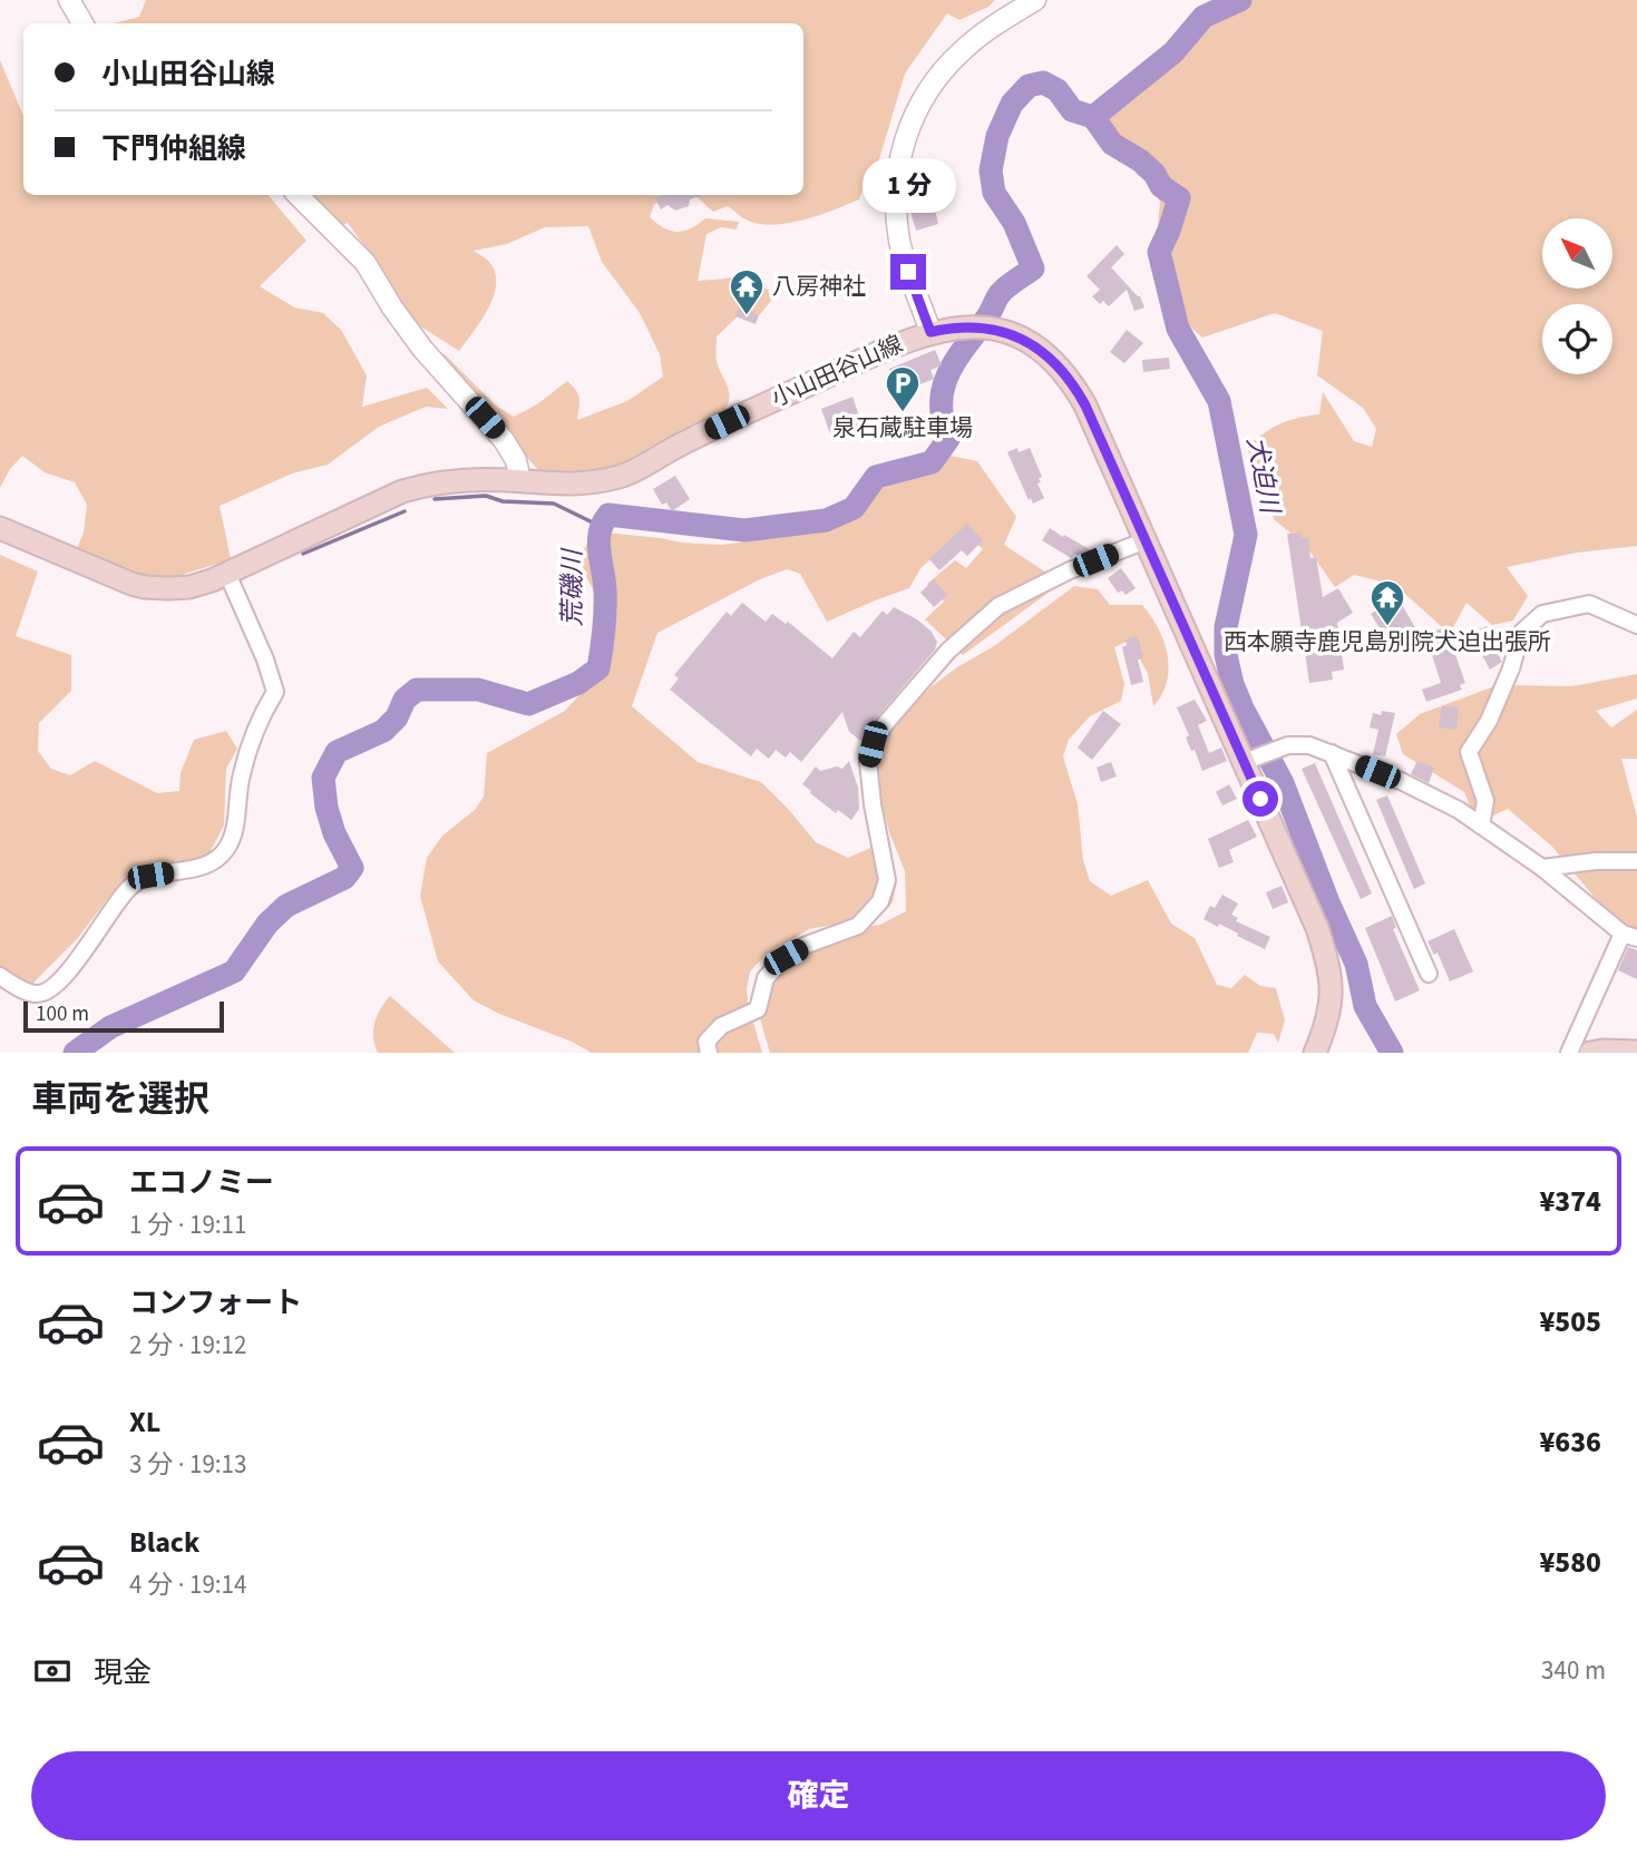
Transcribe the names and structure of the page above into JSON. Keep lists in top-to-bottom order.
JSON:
{
  "streets": {
    "main road": ["小山田谷山線"]
  },
  "water": ["犬迫川", "荒磯川"],
  "places": {
    "temple": ["八房神社", "西本願寺鹿児島別院犬迫出張所"],
    "parking": ["泉石蔵駐車場"]
  },
  "scale_bar": "100 m",
  "north": "top left",
  "page": {
    "banner": ["小山田谷山線", "下門仲組線"],
    "bubble": "1 分",
    "scale": "100 m",
    "heading": "車両を選択",
    "list": [
      {
        "name": "エコノミー",
        "note": "1 分 · 19:11",
        "value": "¥374"
      },
      {
        "name": "コンフォート",
        "note": "2 分 · 19:12",
        "value": "¥505"
      },
      {
        "name": "XL",
        "note": "3 分 · 19:13",
        "value": "¥636"
      },
      {
        "name": "Black",
        "note": "4 分 · 19:14",
        "value": "¥580"
      }
    ],
    "pay": ["現金", "340 m"],
    "buttons": "確定"
  }
}
